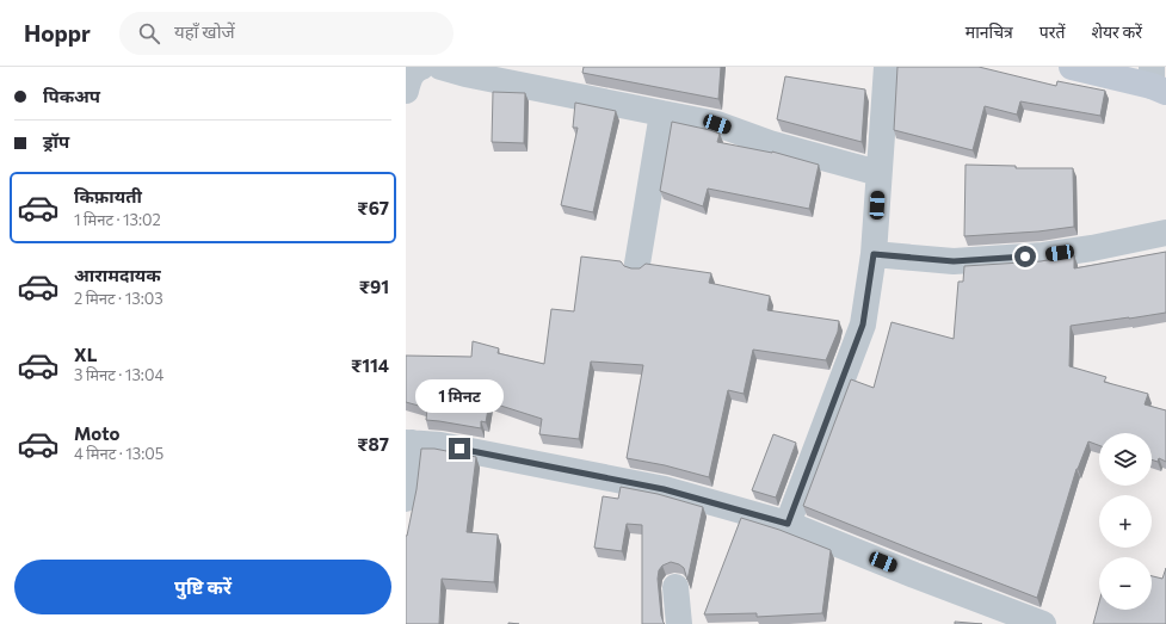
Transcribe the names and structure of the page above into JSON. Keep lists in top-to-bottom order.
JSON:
{
  "page": {
    "header": "Hoppr",
    "search": "यहाँ खोजें",
    "nav": ["मानचित्र", "परतें", "शेयर करें"],
    "banner": ["पिकअप", "ड्रॉप"],
    "list": [
      {
        "name": "किफ़ायती",
        "note": "1 मिनट · 13:02",
        "value": "₹67"
      },
      {
        "name": "आरामदायक",
        "note": "2 मिनट · 13:03",
        "value": "₹91"
      },
      {
        "name": "XL",
        "note": "3 मिनट · 13:04",
        "value": "₹114"
      },
      {
        "name": "Moto",
        "note": "4 मिनट · 13:05",
        "value": "₹87"
      }
    ],
    "bubble": "1 मिनट",
    "map_buttons": ["+", "−"],
    "buttons": "पुष्टि करें"
  }
}
